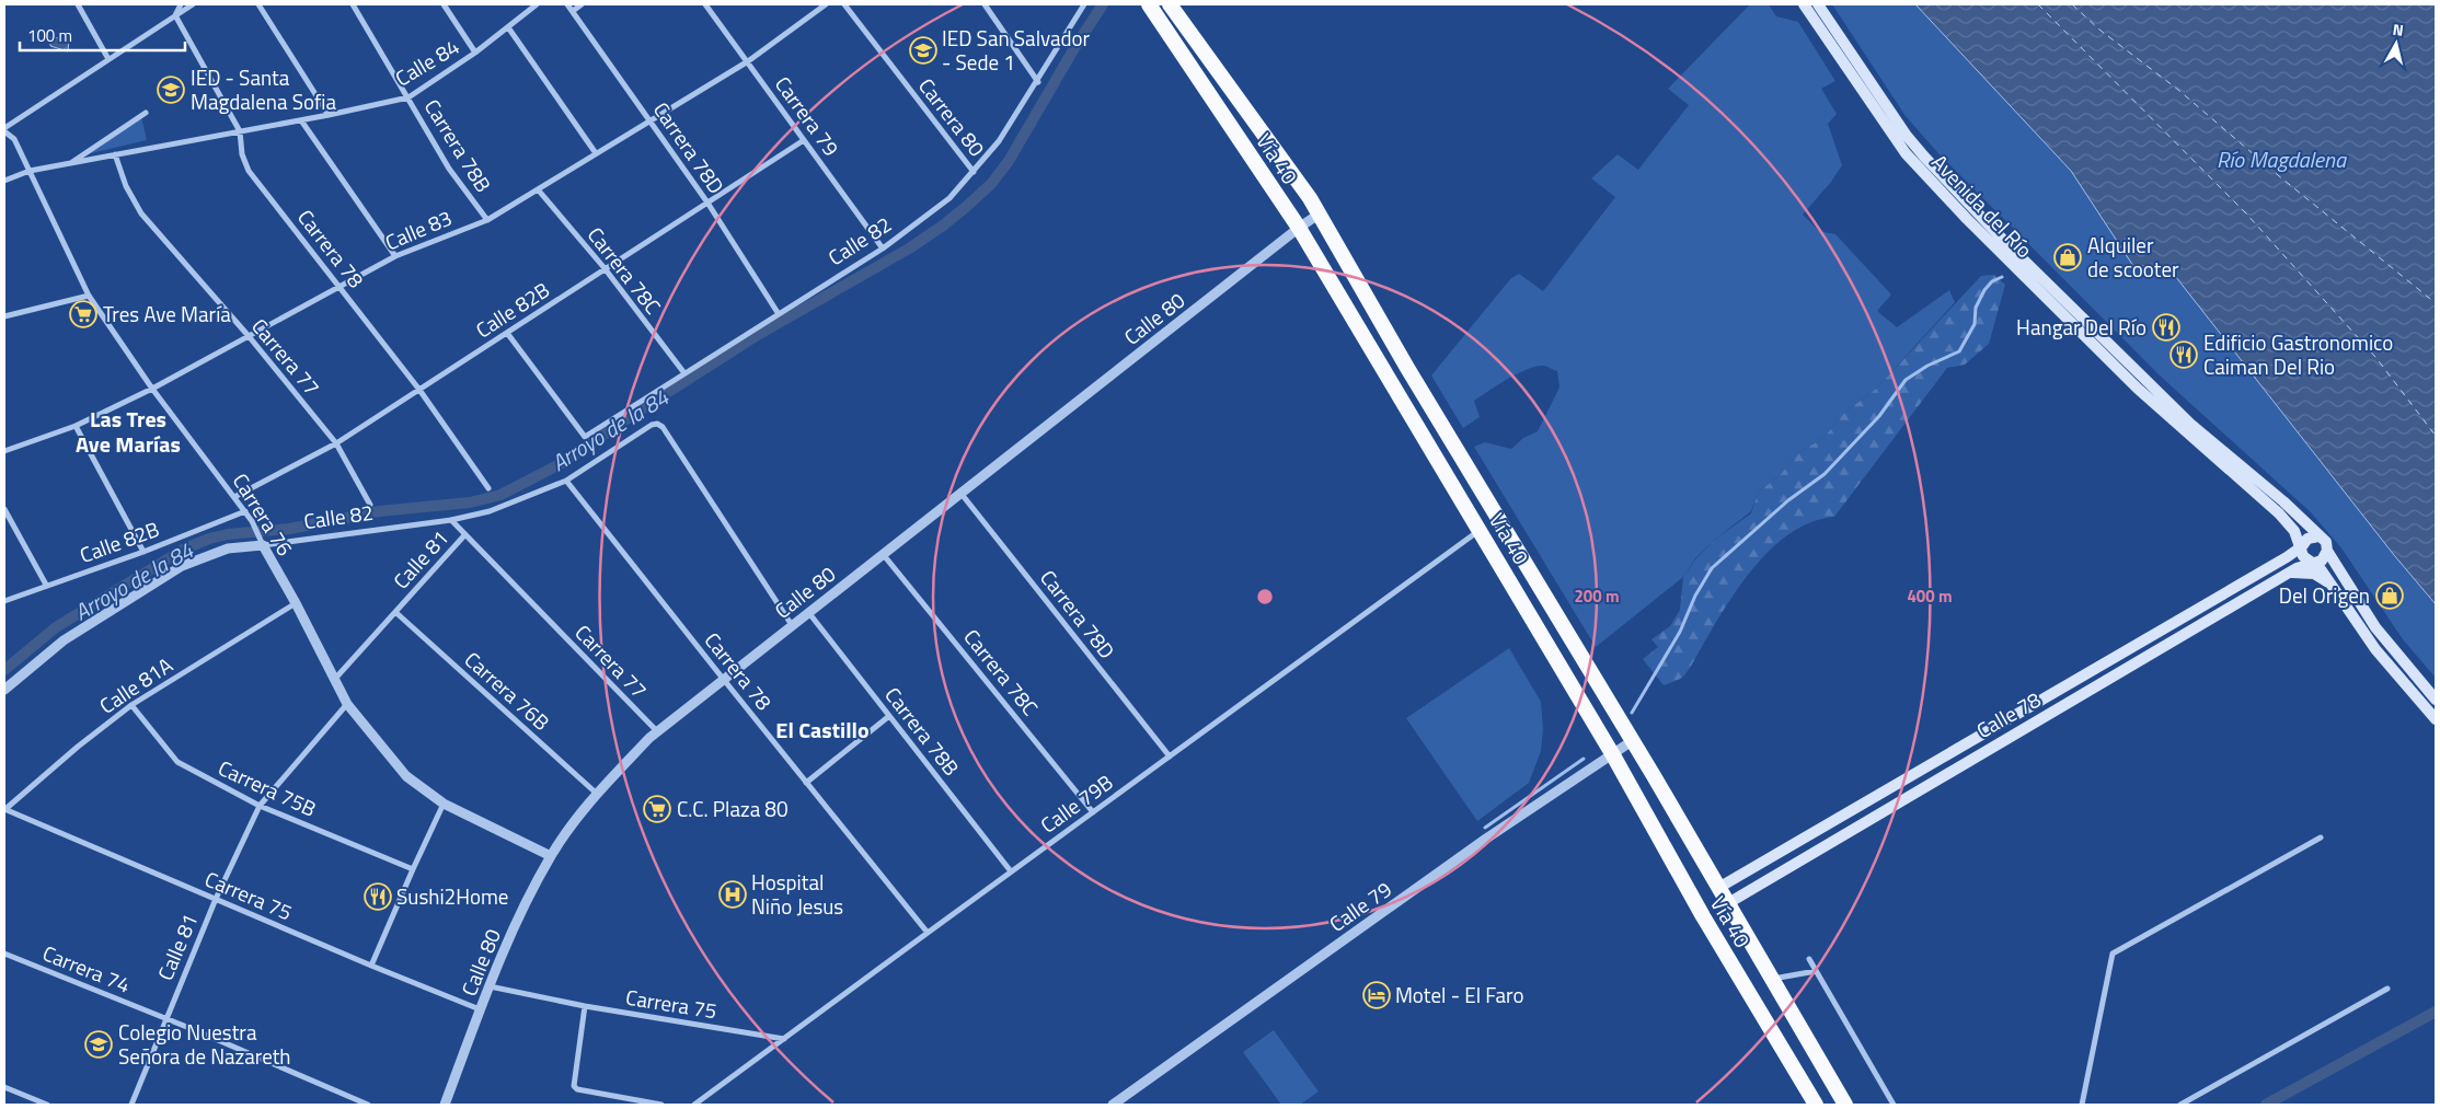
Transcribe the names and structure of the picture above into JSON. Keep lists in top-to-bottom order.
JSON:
{
  "streets": {
    "highway": ["Vía 40"],
    "main road": ["Avenida del Río", "Calle 78"],
    "street": [
      "Calle 84",
      "Carrera 79",
      "Carrera 80",
      "Carrera 78B",
      "Carrera 78D",
      "Calle 83",
      "Calle 82",
      "Carrera 78",
      "Carrera 78C",
      "Calle 82B",
      "Calle 80",
      "Carrera 77",
      "Carrera 76",
      "Calle 81",
      "Calle 81A",
      "Carrera 76B",
      "Carrera 75B",
      "Calle 79B",
      "Carrera 75",
      "Calle 79",
      "Carrera 74"
    ]
  },
  "crossings": [
    ["Calle 84", "Carrera 78B"],
    ["Calle 84", "Carrera 78"],
    ["Calle 84", "Carrera 77"],
    ["Calle 84", "Carrera 76"],
    ["Carrera 79", "Calle 83"],
    ["Carrera 79", "Calle 82"],
    ["Carrera 79", "Calle 82B"],
    ["Carrera 80", "Calle 82"],
    ["Carrera 78B", "Calle 83"],
    ["Carrera 78B", "Calle 80"],
    ["Carrera 78B", "Calle 79B"],
    ["Carrera 78D", "Calle 83"],
    ["Carrera 78D", "Calle 82"],
    ["Carrera 78D", "Calle 82B"],
    ["Carrera 78D", "Calle 80"],
    ["Carrera 78D", "Calle 79B"],
    ["Vía 40", "Calle 80"],
    ["Vía 40", "Calle 78"],
    ["Vía 40", "Calle 79B"],
    ["Vía 40", "Calle 79"],
    ["Avenida del Río", "Calle 78"],
    ["Calle 83", "Carrera 78"],
    ["Calle 83", "Carrera 78C"],
    ["Calle 83", "Carrera 77"],
    ["Calle 83", "Carrera 76"],
    ["Calle 82", "Carrera 78"],
    ["Calle 82", "Carrera 78C"],
    ["Calle 82", "Calle 82B"],
    ["Calle 82", "Calle 80"],
    ["Calle 82", "Carrera 77"],
    ["Calle 82", "Carrera 76"],
    ["Carrera 78", "Calle 82B"],
    ["Carrera 78", "Calle 80"],
    ["Carrera 78", "Calle 79B"],
    ["Carrera 78C", "Calle 82B"],
    ["Carrera 78C", "Calle 80"],
    ["Carrera 78C", "Calle 79B"],
    ["Calle 82B", "Carrera 77"],
    ["Calle 82B", "Carrera 76"],
    ["Calle 80", "Carrera 77"],
    ["Calle 80", "Carrera 76"],
    ["Calle 80", "Carrera 76B"],
    ["Calle 80", "Carrera 75"],
    ["Carrera 77", "Calle 81"],
    ["Carrera 76", "Calle 81"],
    ["Carrera 76", "Calle 81A"],
    ["Calle 81", "Carrera 76B"],
    ["Calle 81", "Carrera 75B"],
    ["Calle 81", "Carrera 75"],
    ["Calle 81", "Carrera 74"],
    ["Calle 81A", "Carrera 75B"],
    ["Calle 81A", "Carrera 75"],
    ["Calle 79B", "Carrera 75"]
  ],
  "districts": ["Las Tres Ave Marías", "El Castillo"],
  "water": ["Río Magdalena", "Arroyo de la 84"],
  "places": {
    "school or university": ["IED San Salvador - Sede 1", "IED - Santa Magdalena Sofia", "Colegio Nuestra Señora de Nazareth"],
    "shop": ["Alquiler de scooter", "Del Origen"],
    "supermarket": ["Tres Ave María", "C.C. Plaza 80"],
    "restaurant": ["Hangar Del Río", "Edificio Gastronomico Caiman Del Rio", "Sushi2Home"],
    "hospital": ["Hospital Niño Jesus"],
    "hotel": ["Motel - El Faro"]
  },
  "scale_bar": "100 m",
  "north": "top",
  "rings": ["200 m", "400 m"]
}
